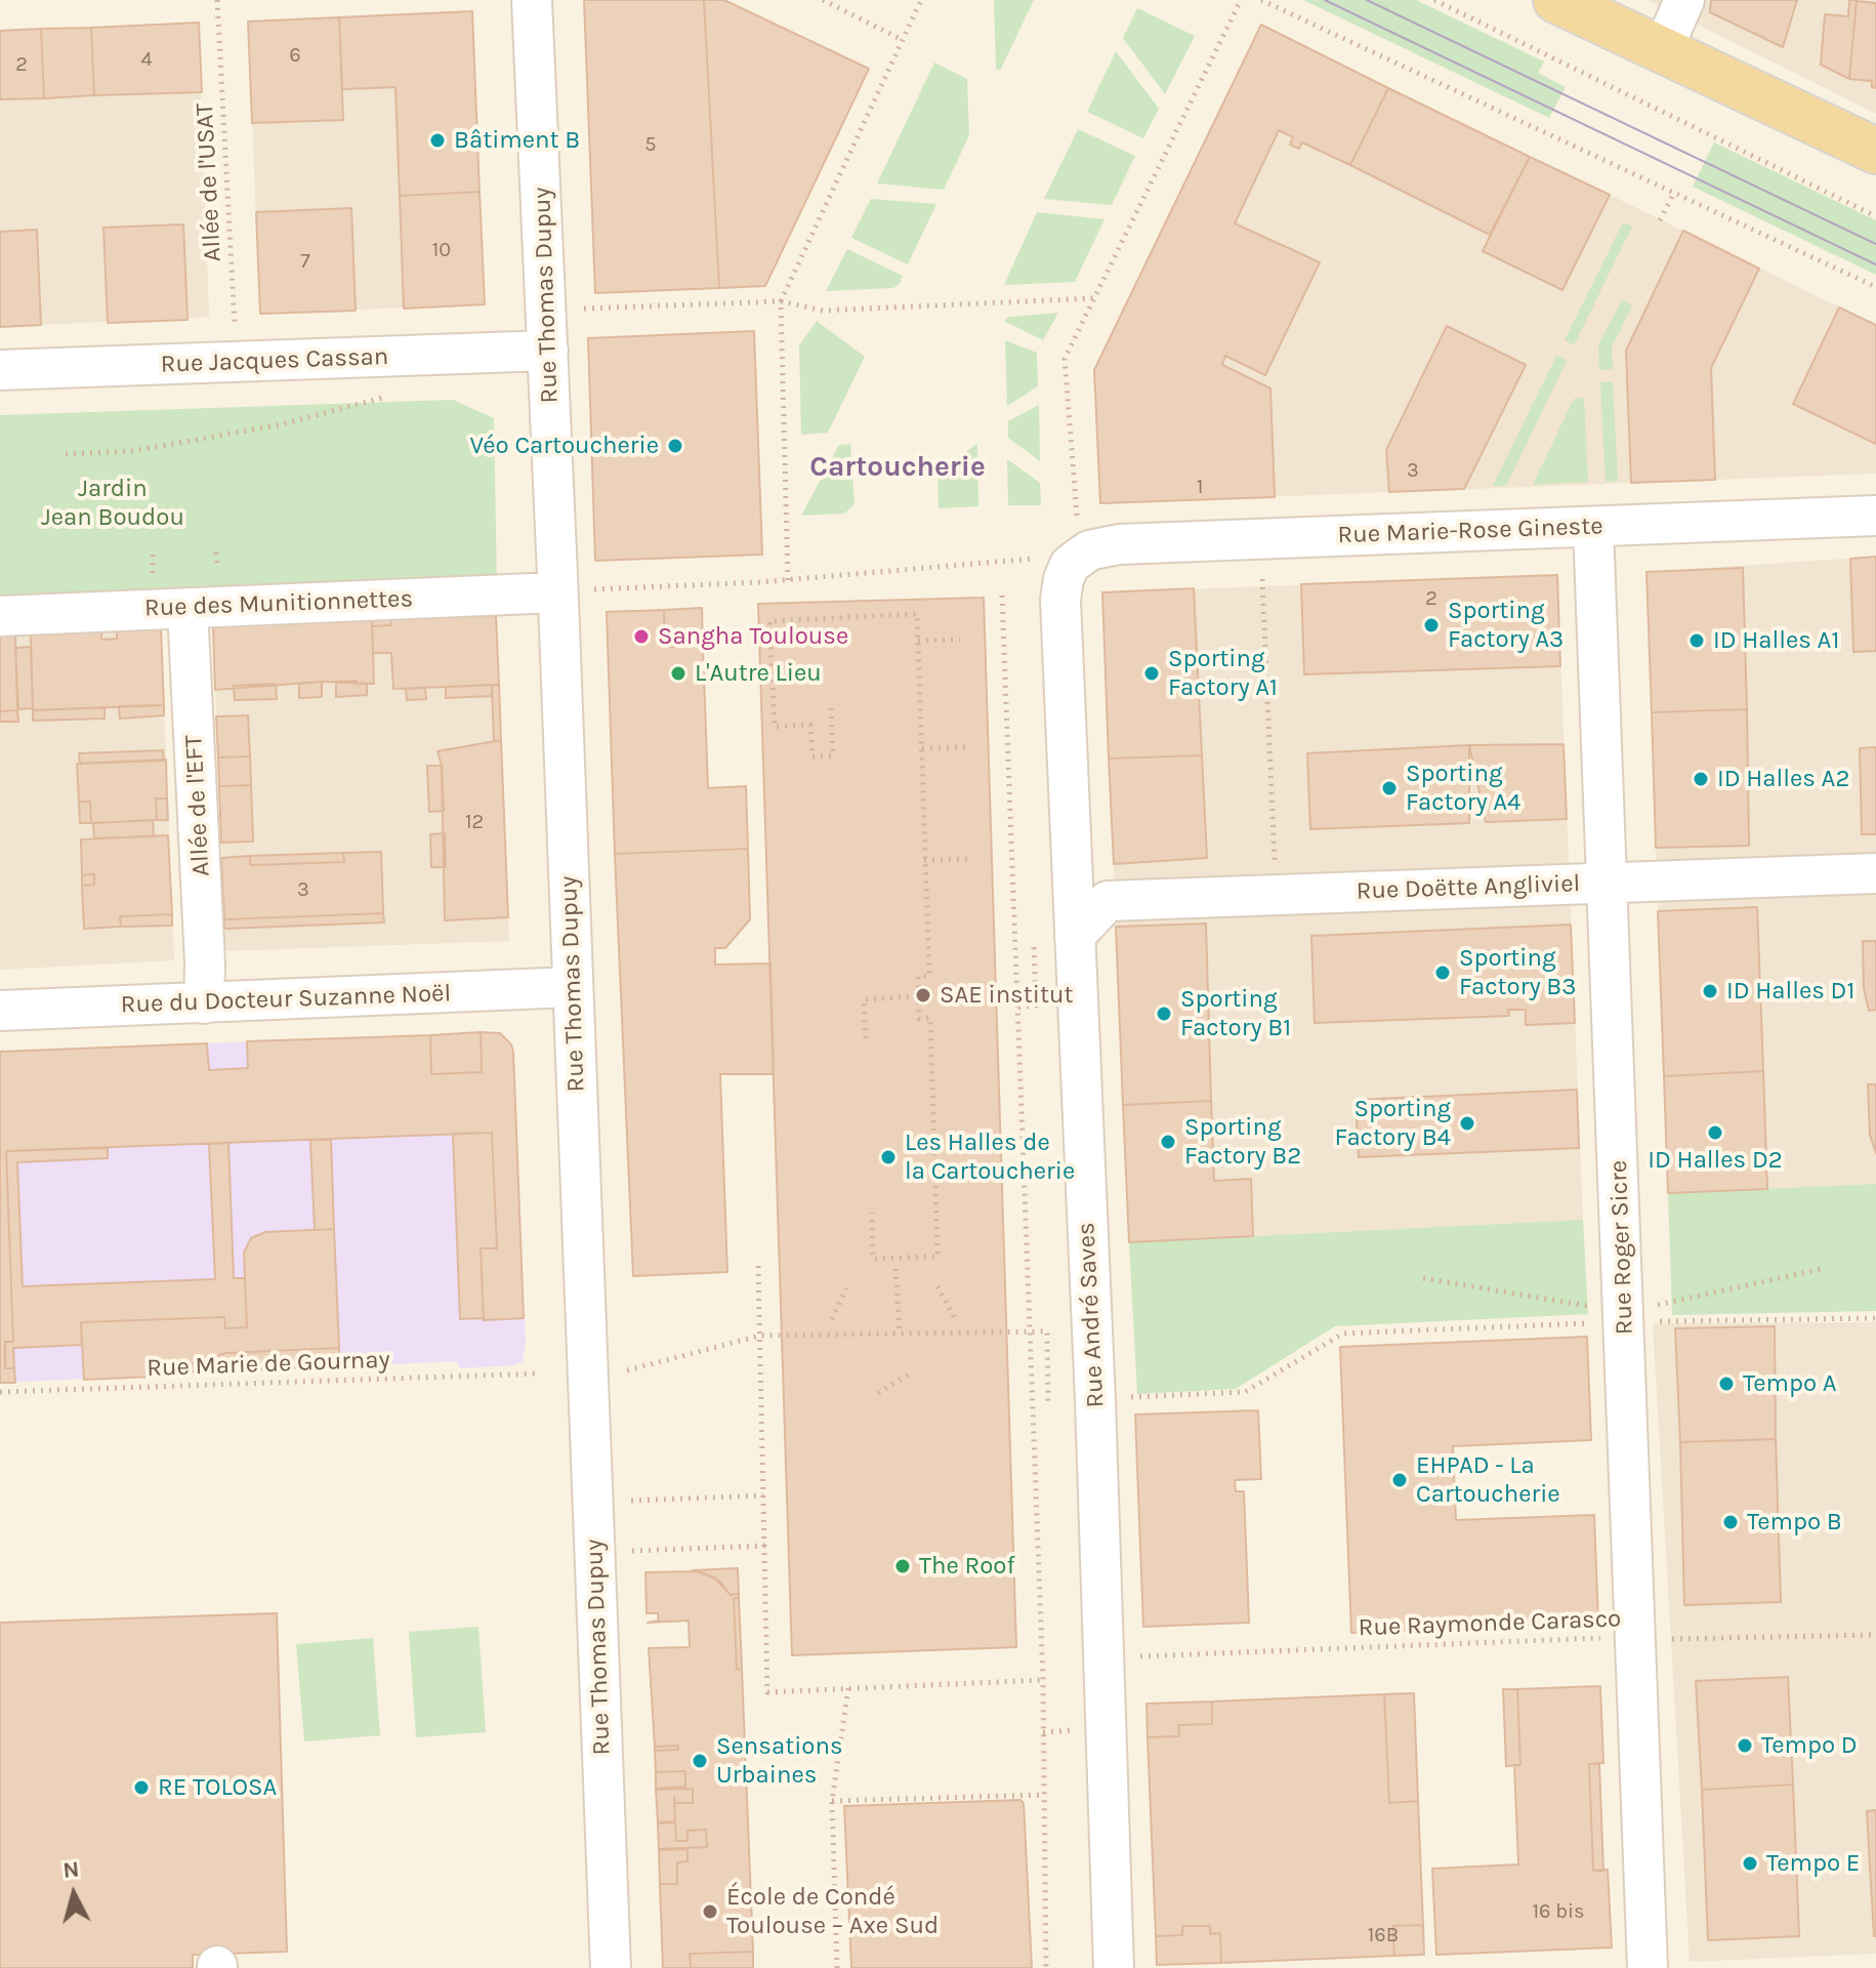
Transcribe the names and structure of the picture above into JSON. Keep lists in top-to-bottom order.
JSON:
{
  "streets": {
    "street": [
      "Rue Thomas Dupuy",
      "Rue Jacques Cassan",
      "Rue Marie-Rose Gineste",
      "Rue des Munitionnettes",
      "Allée de l'EFT",
      "Rue Doëtte Angliviel",
      "Rue du Docteur Suzanne Noël",
      "Rue Roger Sicre",
      "Rue André Saves"
    ],
    "path": ["Allée de l'USAT", "Rue Marie de Gournay", "Rue Raymonde Carasco"]
  },
  "crossings": [
    ["Allée de l'USAT", "Rue Jacques Cassan"],
    ["Rue Thomas Dupuy", "Rue Jacques Cassan"],
    ["Rue Thomas Dupuy", "Rue des Munitionnettes"],
    ["Rue Thomas Dupuy", "Rue du Docteur Suzanne Noël"],
    ["Rue Marie-Rose Gineste", "Rue Roger Sicre"],
    ["Rue Marie-Rose Gineste", "Rue André Saves"],
    ["Rue des Munitionnettes", "Allée de l'EFT"],
    ["Allée de l'EFT", "Rue du Docteur Suzanne Noël"],
    ["Rue Doëtte Angliviel", "Rue Roger Sicre"],
    ["Rue Doëtte Angliviel", "Rue André Saves"],
    ["Rue Roger Sicre", "Rue Raymonde Carasco"],
    ["Rue André Saves", "Rue Raymonde Carasco"]
  ],
  "districts": ["Cartoucherie"],
  "parks": ["Jardin Jean Boudou"],
  "places": [
    "Bâtiment B",
    "Véo Cartoucherie",
    "Sporting Factory A3",
    "Sangha Toulouse",
    "ID Halles A1",
    "L'Autre Lieu",
    "Sporting Factory A1",
    "ID Halles A2",
    "Sporting Factory A4",
    "Sporting Factory B3",
    "ID Halles D1",
    "SAE institut",
    "Sporting Factory B1",
    "Sporting Factory B4",
    "ID Halles D2",
    "Sporting Factory B2",
    "Les Halles de la Cartoucherie",
    "Tempo A",
    "EHPAD - La Cartoucherie",
    "Tempo B",
    "The Roof",
    "Tempo D",
    "Sensations Urbaines",
    "RE TOLOSA",
    "Tempo E",
    "École de Condé Toulouse – Axe Sud"
  ],
  "house_numbers": [
    "6",
    "4",
    "2",
    "5",
    "10",
    "7",
    "3",
    "1",
    "2",
    "12",
    "3",
    "16 bis",
    "16B"
  ],
  "north": "top"
}
